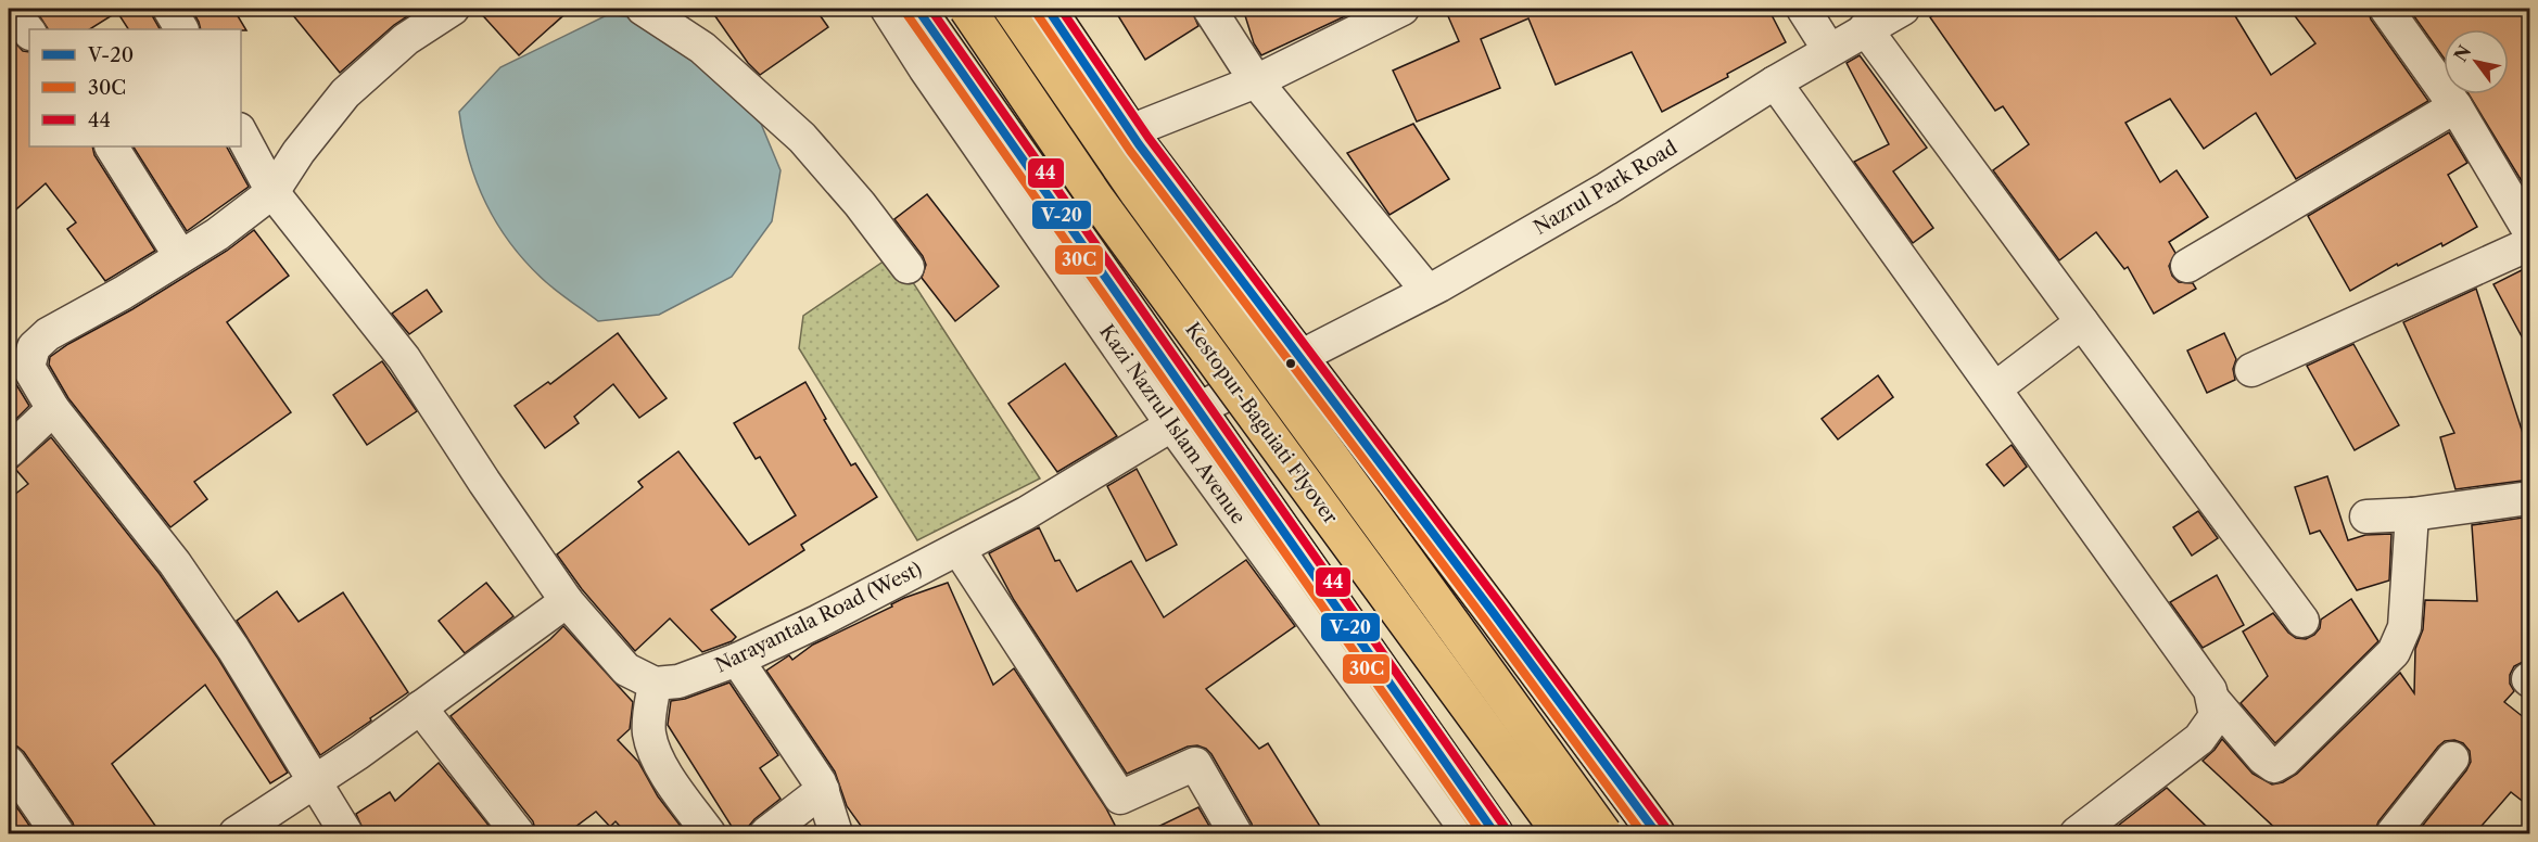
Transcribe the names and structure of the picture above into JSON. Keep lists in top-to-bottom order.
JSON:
{
  "streets": {
    "main road": ["Kestopur-Baguiati Flyover", "Kazi Nazrul Islam Avenue"],
    "street": ["Nazrul Park Road", "Narayantala Road (West)"]
  },
  "crossings": [
    ["Nazrul Park Road", "Kazi Nazrul Islam Avenue"],
    ["Nazrul Park Road", "Narayantala Road (West)"],
    ["Kazi Nazrul Islam Avenue", "Narayantala Road (West)"]
  ],
  "lines": ["transit line V-20", "transit line 44", "transit line 30C"],
  "legend": ["V-20", "30C", "44"],
  "north": "top left"
}
